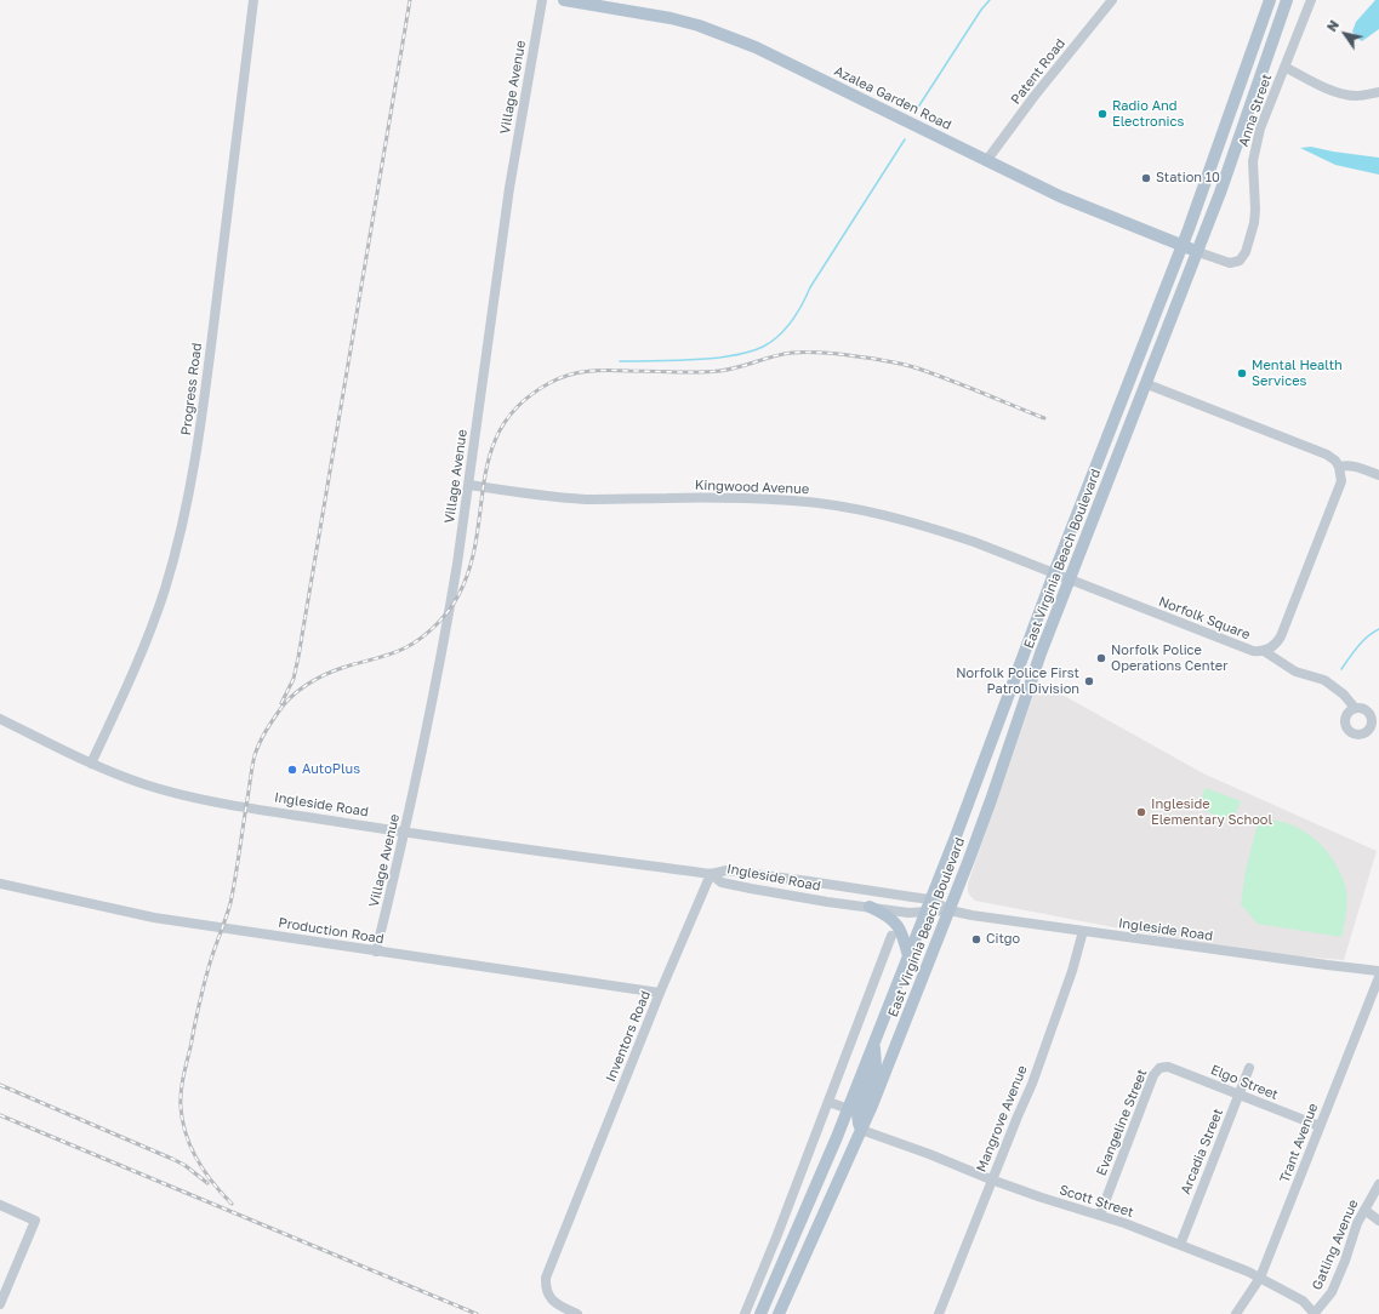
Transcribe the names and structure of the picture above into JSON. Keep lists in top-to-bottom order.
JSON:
{
  "streets": {
    "main road": ["Azalea Garden Road", "East Virginia Beach Boulevard"],
    "street": [
      "Patent Road",
      "Village Avenue",
      "Anna Street",
      "Progress Road",
      "Kingwood Avenue",
      "Norfolk Square",
      "Ingleside Road",
      "Production Road",
      "Inventors Road",
      "Elgo Street",
      "Mangrove Avenue",
      "Evangeline Street",
      "Trant Avenue",
      "Arcadia Street",
      "Scott Street",
      "Gatling Avenue"
    ]
  },
  "crossings": [
    ["Patent Road", "Azalea Garden Road"],
    ["Village Avenue", "Kingwood Avenue"],
    ["Village Avenue", "Ingleside Road"],
    ["Village Avenue", "Production Road"],
    ["Azalea Garden Road", "Anna Street"],
    ["Azalea Garden Road", "East Virginia Beach Boulevard"],
    ["Anna Street", "East Virginia Beach Boulevard"],
    ["Progress Road", "Ingleside Road"],
    ["Kingwood Avenue", "East Virginia Beach Boulevard"],
    ["Kingwood Avenue", "Norfolk Square"],
    ["East Virginia Beach Boulevard", "Norfolk Square"],
    ["East Virginia Beach Boulevard", "Ingleside Road"],
    ["East Virginia Beach Boulevard", "Scott Street"],
    ["Ingleside Road", "Inventors Road"],
    ["Ingleside Road", "Mangrove Avenue"],
    ["Production Road", "Inventors Road"],
    ["Elgo Street", "Evangeline Street"],
    ["Elgo Street", "Trant Avenue"],
    ["Elgo Street", "Arcadia Street"],
    ["Mangrove Avenue", "Scott Street"],
    ["Evangeline Street", "Scott Street"],
    ["Trant Avenue", "Scott Street"],
    ["Arcadia Street", "Scott Street"],
    ["Scott Street", "Gatling Avenue"]
  ],
  "places": [
    "Radio And Electronics",
    "Station 10",
    "Mental Health Services",
    "Norfolk Police Operations Center",
    "Norfolk Police First Patrol Division",
    "AutoPlus",
    "Ingleside Elementary School",
    "Citgo"
  ],
  "north": "top left"
}
